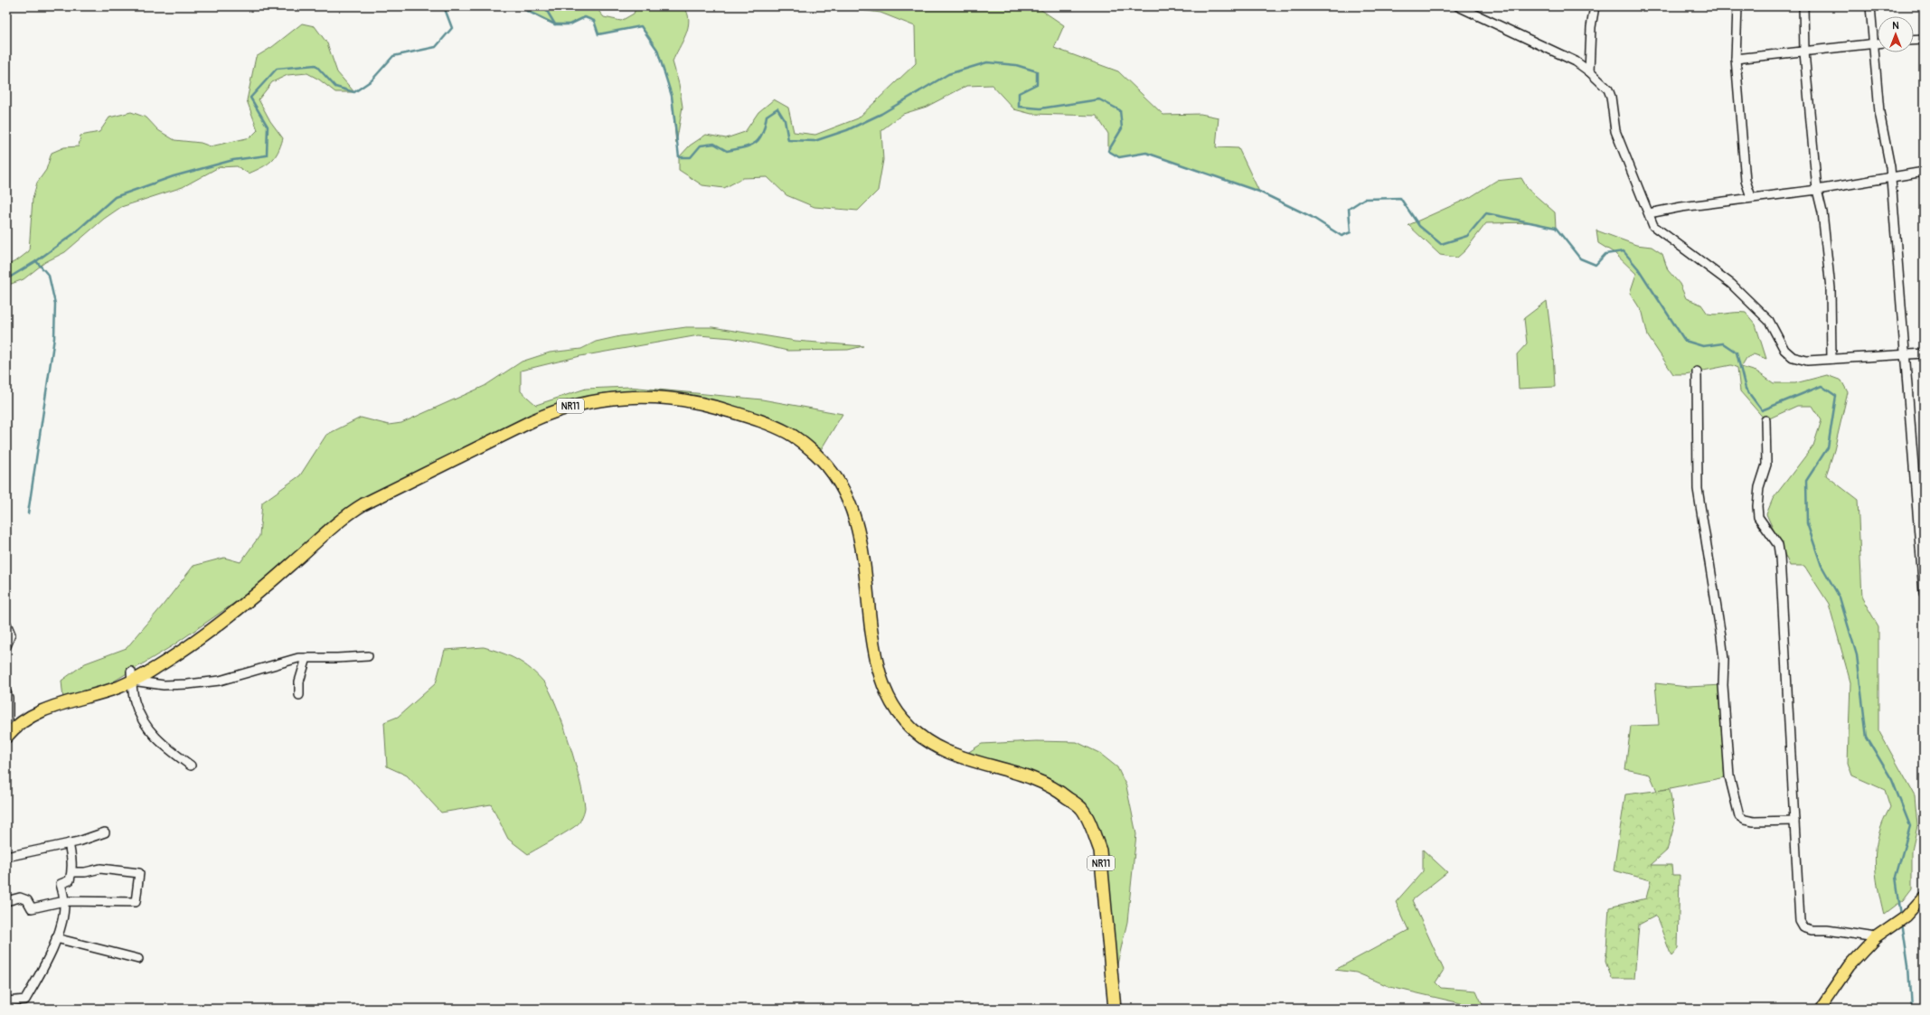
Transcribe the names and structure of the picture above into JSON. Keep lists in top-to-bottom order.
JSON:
{
  "streets": {
    "highway": ["NR11"]
  },
  "north": "top"
}
